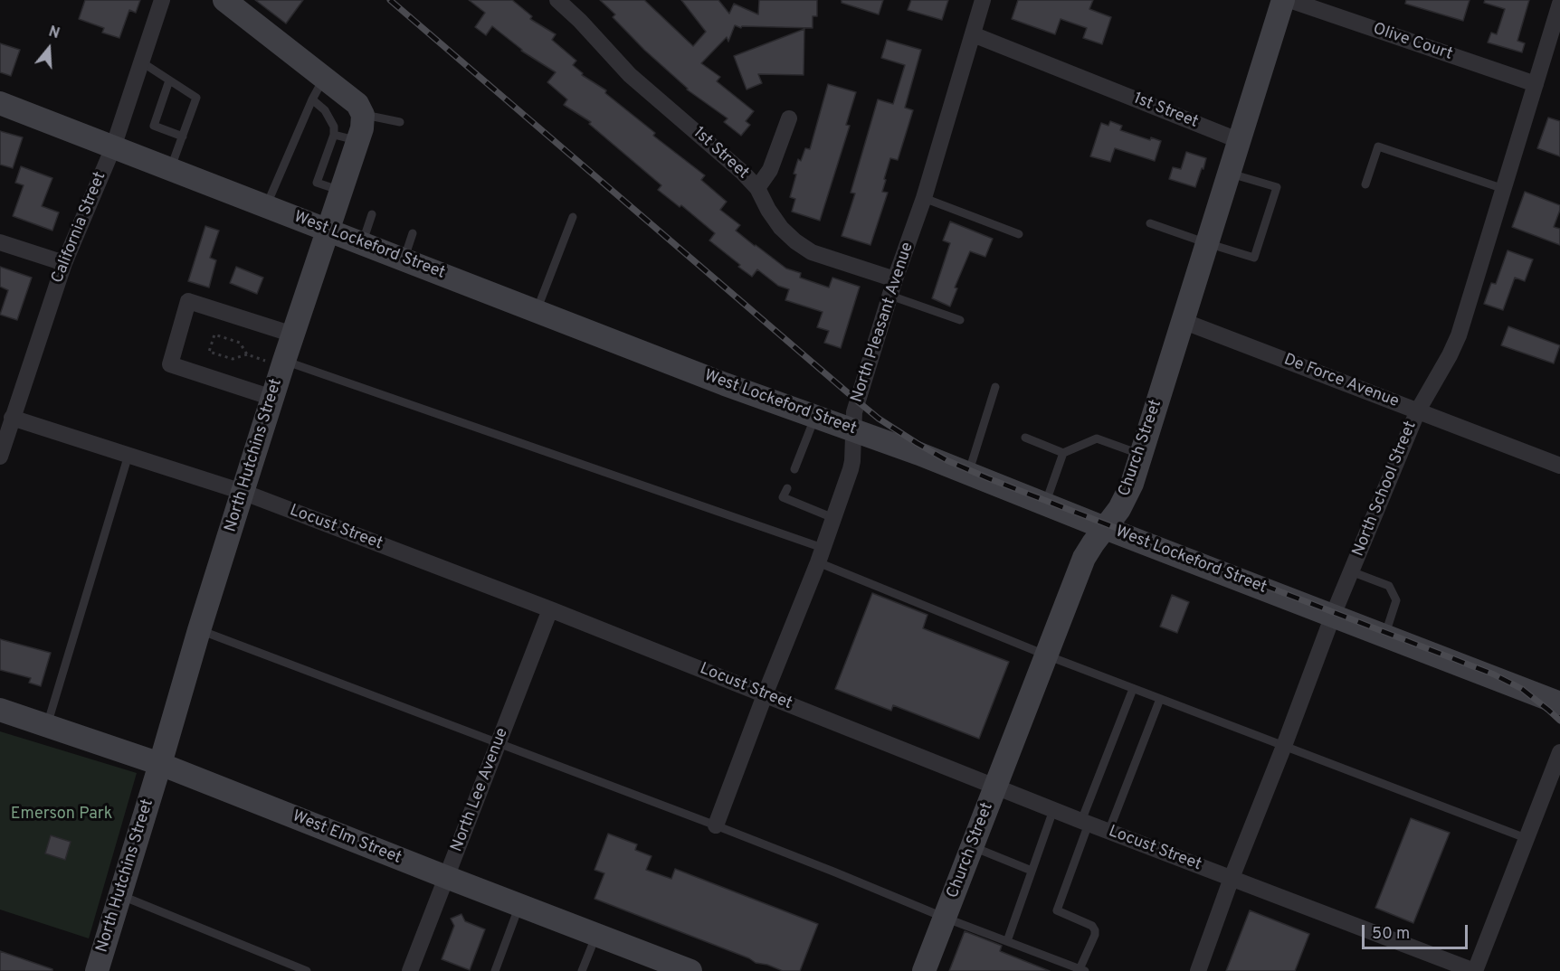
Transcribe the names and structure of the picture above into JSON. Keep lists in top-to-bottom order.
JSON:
{
  "streets": {
    "street": [
      "Olive Court",
      "1st Street",
      "California Street",
      "West Lockeford Street",
      "North Pleasant Avenue",
      "De Force Avenue",
      "Church Street",
      "North Hutchins Street",
      "North School Street",
      "Locust Street",
      "North Lee Avenue",
      "West Elm Street"
    ]
  },
  "crossings": [
    ["Olive Court", "North School Street"],
    ["1st Street", "North Pleasant Avenue"],
    ["1st Street", "Church Street"],
    ["California Street", "West Lockeford Street"],
    ["California Street", "Locust Street"],
    ["West Lockeford Street", "North Pleasant Avenue"],
    ["West Lockeford Street", "Church Street"],
    ["West Lockeford Street", "North Hutchins Street"],
    ["West Lockeford Street", "North School Street"],
    ["North Pleasant Avenue", "Locust Street"],
    ["De Force Avenue", "Church Street"],
    ["De Force Avenue", "North School Street"],
    ["Church Street", "Locust Street"],
    ["North Hutchins Street", "Locust Street"],
    ["North Hutchins Street", "West Elm Street"],
    ["North School Street", "Locust Street"],
    ["Locust Street", "North Lee Avenue"],
    ["North Lee Avenue", "West Elm Street"]
  ],
  "parks": ["Emerson Park"],
  "scale_bar": "50 m",
  "north": "top"
}
